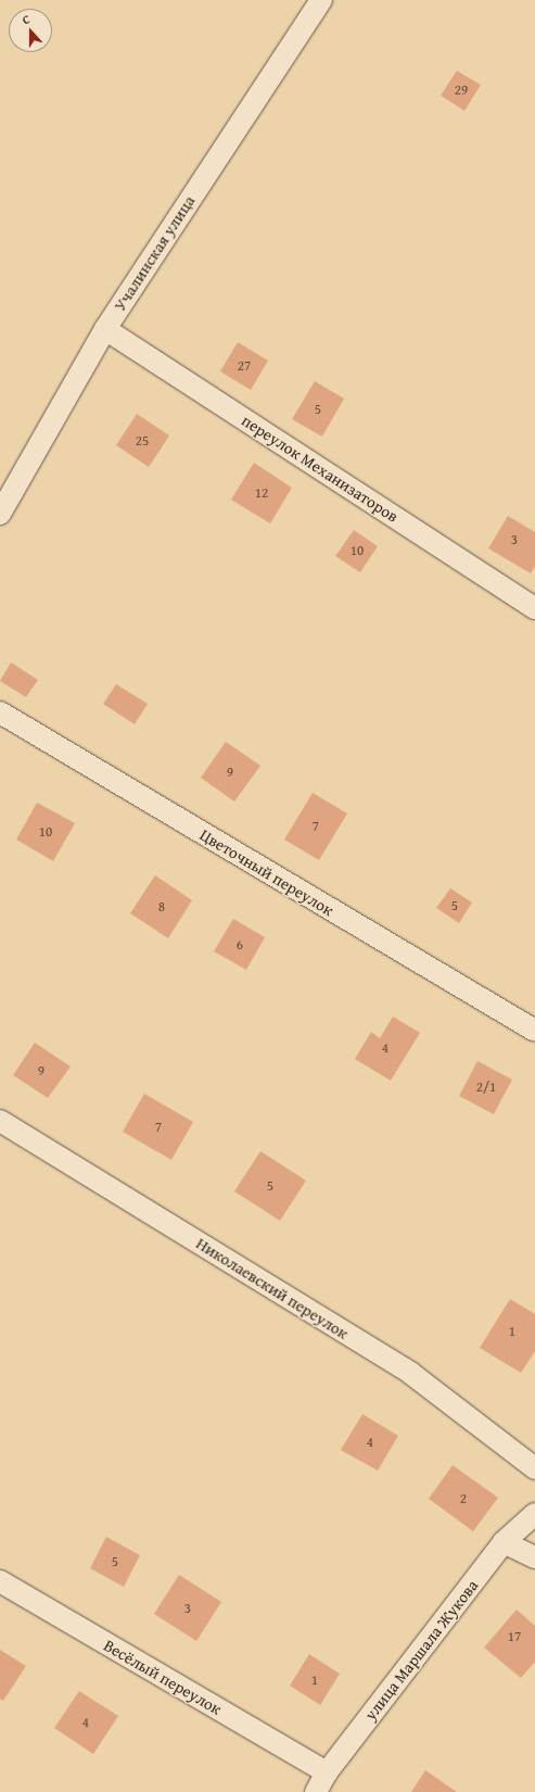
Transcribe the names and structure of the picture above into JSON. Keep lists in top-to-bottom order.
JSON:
{
  "streets": {
    "street": [
      "Учалинская улица",
      "переулок Механизаторов",
      "Цветочный переулок",
      "Николаевский переулок",
      "улица Маршала Жукова",
      "Весёлый переулок"
    ]
  },
  "crossings": [
    ["Учалинская улица", "переулок Механизаторов"],
    ["улица Маршала Жукова", "Весёлый переулок"]
  ],
  "house_numbers": [
    "29",
    "27",
    "5",
    "25",
    "12",
    "3",
    "10",
    "9",
    "7",
    "10",
    "5",
    "8",
    "6",
    "4",
    "9",
    "2/1",
    "7",
    "5",
    "1",
    "4",
    "2",
    "5",
    "3",
    "17",
    "1",
    "4"
  ],
  "north": "top"
}
